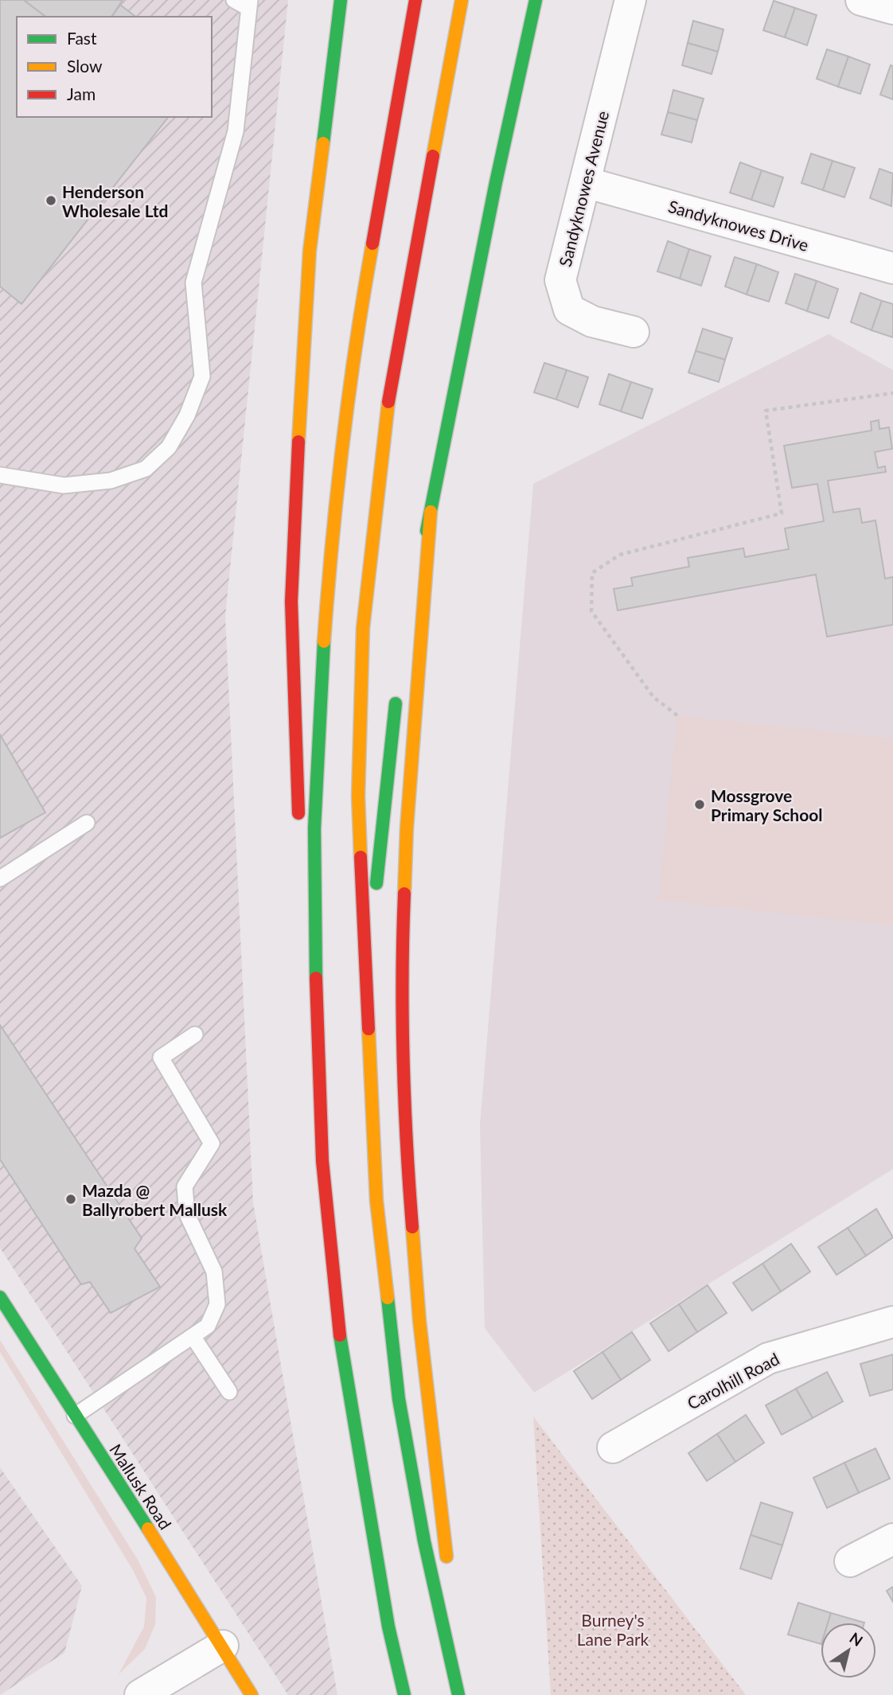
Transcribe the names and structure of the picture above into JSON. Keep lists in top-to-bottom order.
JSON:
{
  "streets": {
    "main road": ["Mallusk Road"],
    "street": ["Sandyknowes Avenue", "Sandyknowes Drive", "Carolhill Road"]
  },
  "crossings": [
    ["Sandyknowes Avenue", "Sandyknowes Drive"]
  ],
  "parks": ["Burney's Lane Park"],
  "places": ["Henderson Wholesale Ltd", "Mossgrove Primary School", "Mazda @ Ballyrobert Mallusk"],
  "legend": ["Fast", "Slow", "Jam"],
  "north": "top right"
}
